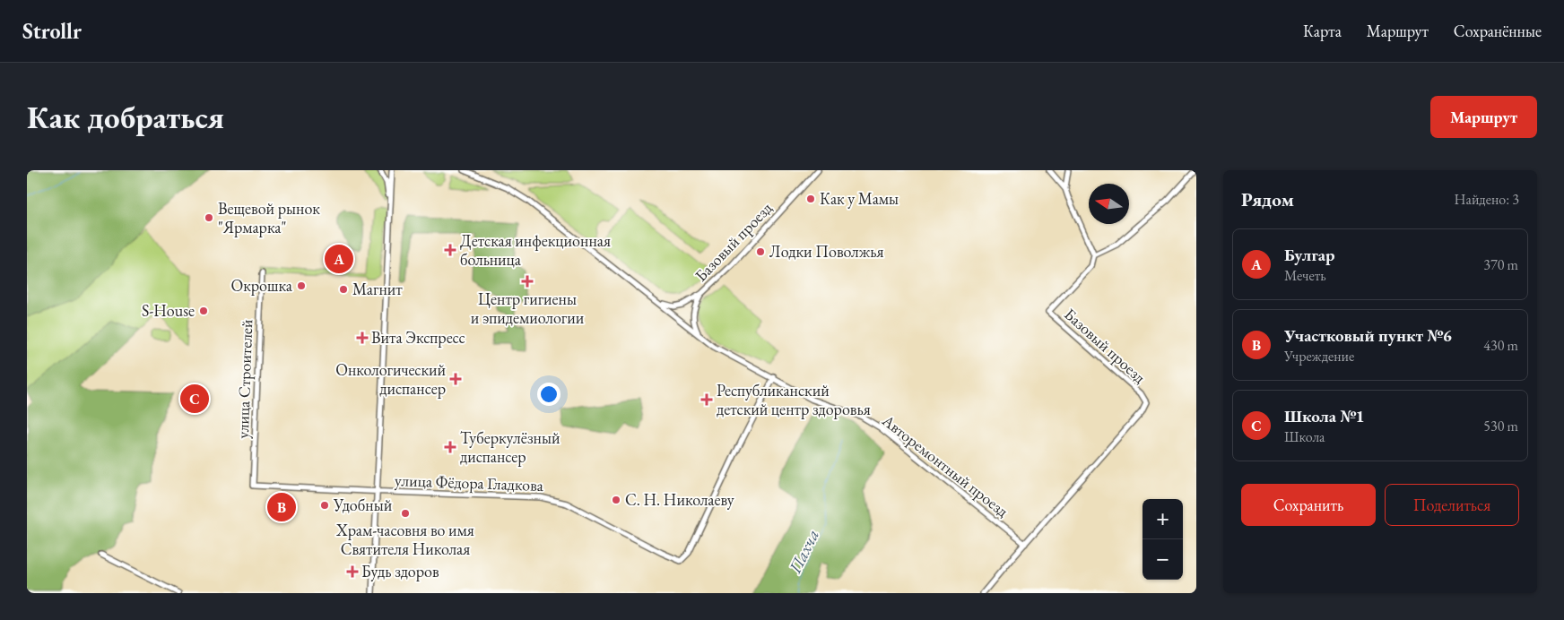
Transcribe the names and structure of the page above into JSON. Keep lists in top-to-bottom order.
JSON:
{
  "streets": {
    "street": [
      "Базовый проезд",
      "улица Строителей",
      "Авторемонтный проезд",
      "улица Фёдора Гладкова"
    ]
  },
  "crossings": [
    ["Базовый проезд", "Авторемонтный проезд"],
    ["улица Строителей", "улица Фёдора Гладкова"],
    ["Авторемонтный проезд", "улица Фёдора Гладкова"]
  ],
  "water": ["Пахча"],
  "places": {
    "other": [
      "Как у Мамы",
      "Вещевой рынок \"Ярмарка\"",
      "Лодки Поволжья",
      "Окрошка",
      "Магнит",
      "S-House",
      "С. Н. Николаеву",
      "Удобный",
      "Храм-часовня во имя Святителя Николая"
    ],
    "health": [
      "Детская инфекционная больница",
      "Центр гигиены и эпидемиологии",
      "Вита Экспресс",
      "Онкологический диспансер",
      "Республиканский детский центр здоровья",
      "Туберкулёзный диспансер",
      "Будь здоров"
    ]
  },
  "north": "left",
  "page": {
    "header": "Strollr",
    "nav": ["Карта", "Маршрут", "Сохранённые"],
    "buttons": [
      "Маршрут",
      ["Сохранить", "Поделиться"]
    ],
    "title": "Как добраться",
    "heading": ["Рядом", "Найдено: 3"],
    "list": [
      {
        "mark": "A",
        "name": "Булгар",
        "note": "Мечеть",
        "value": "370 m"
      },
      {
        "mark": "B",
        "name": "Участковый пункт №6",
        "note": "Учреждение",
        "value": "430 m"
      },
      {
        "mark": "C",
        "name": "Школа №1",
        "note": "Школа",
        "value": "530 m"
      }
    ],
    "pins": ["A", "C", "B"],
    "map_buttons": ["+", "−"]
  }
}
